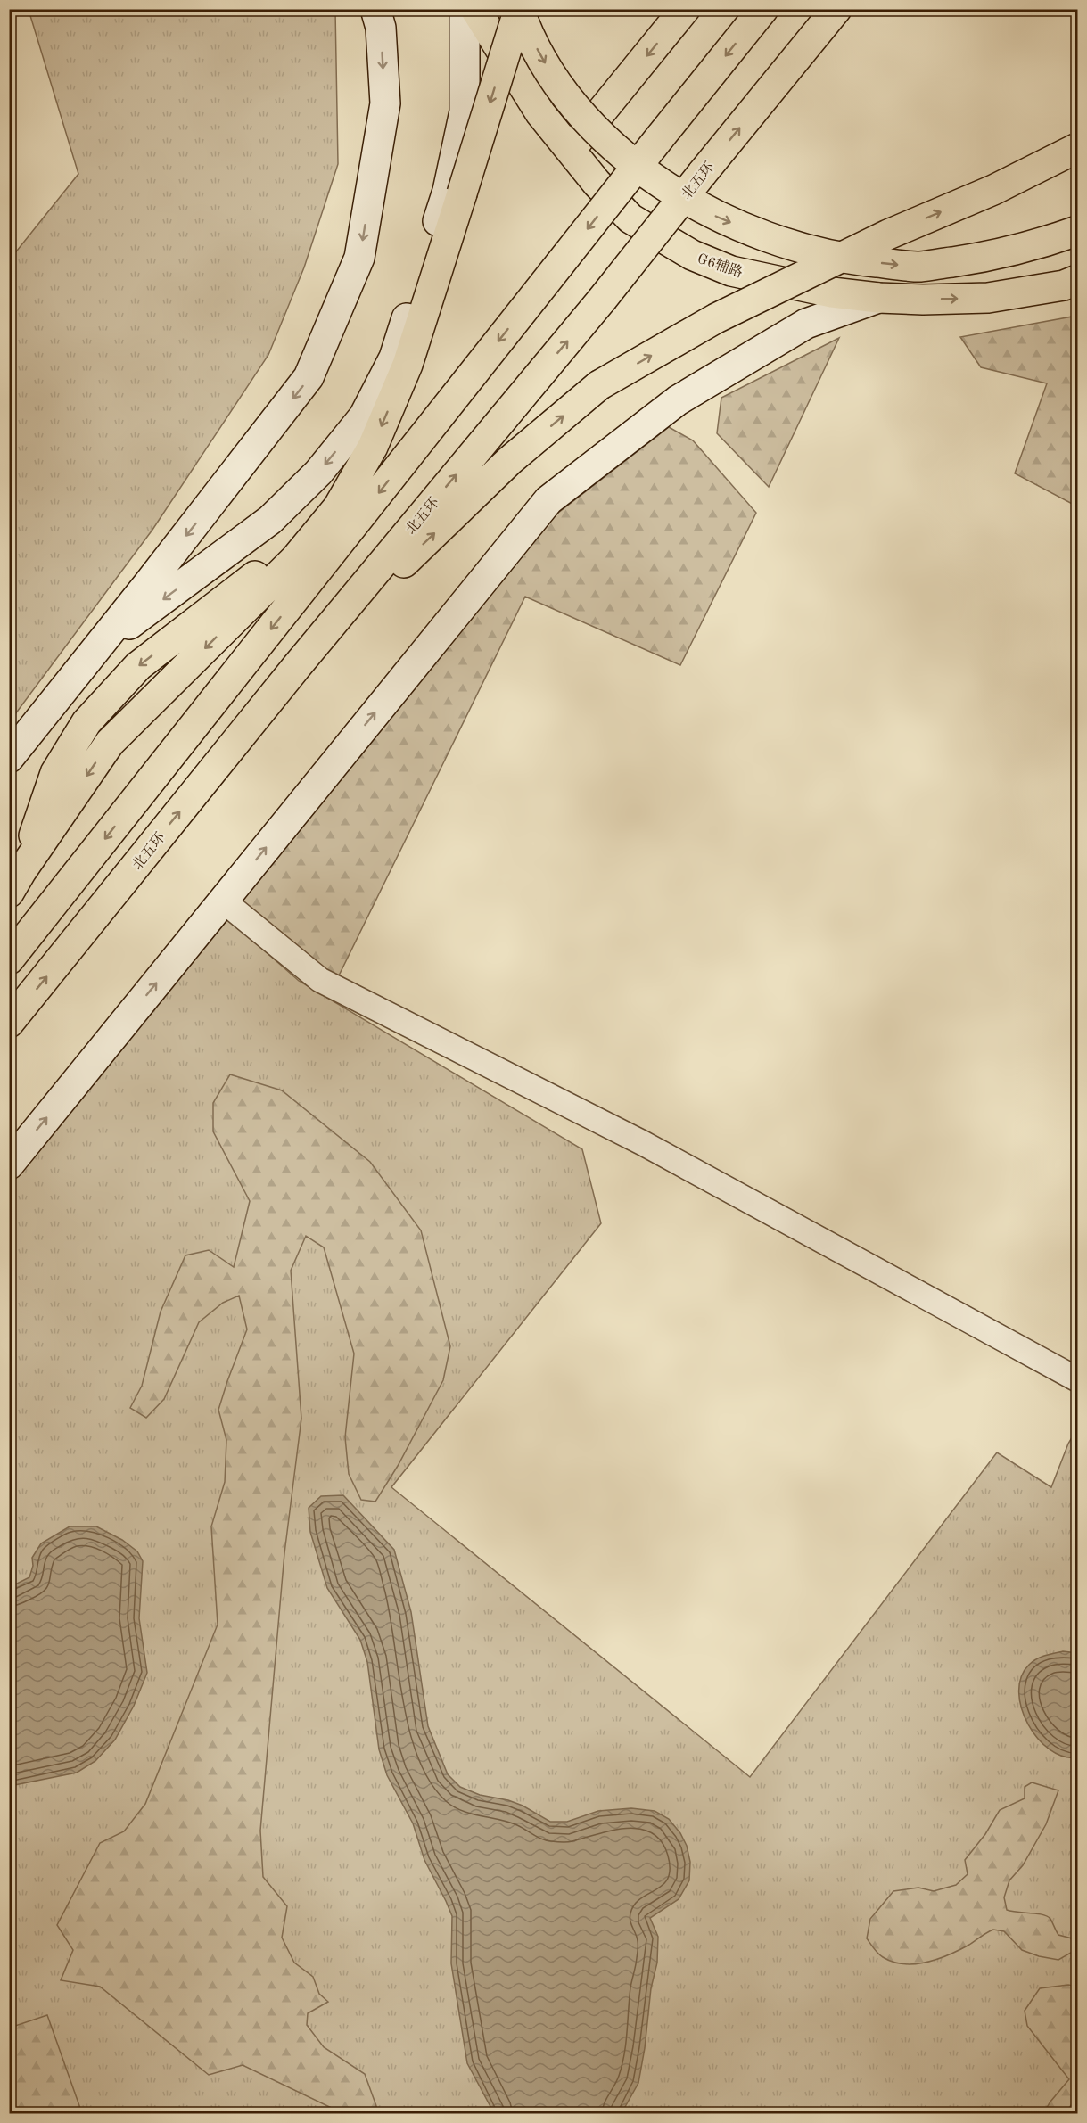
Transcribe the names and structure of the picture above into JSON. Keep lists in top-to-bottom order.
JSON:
{
  "streets": {
    "main road": ["北五环", "G6辅路"]
  }
}
